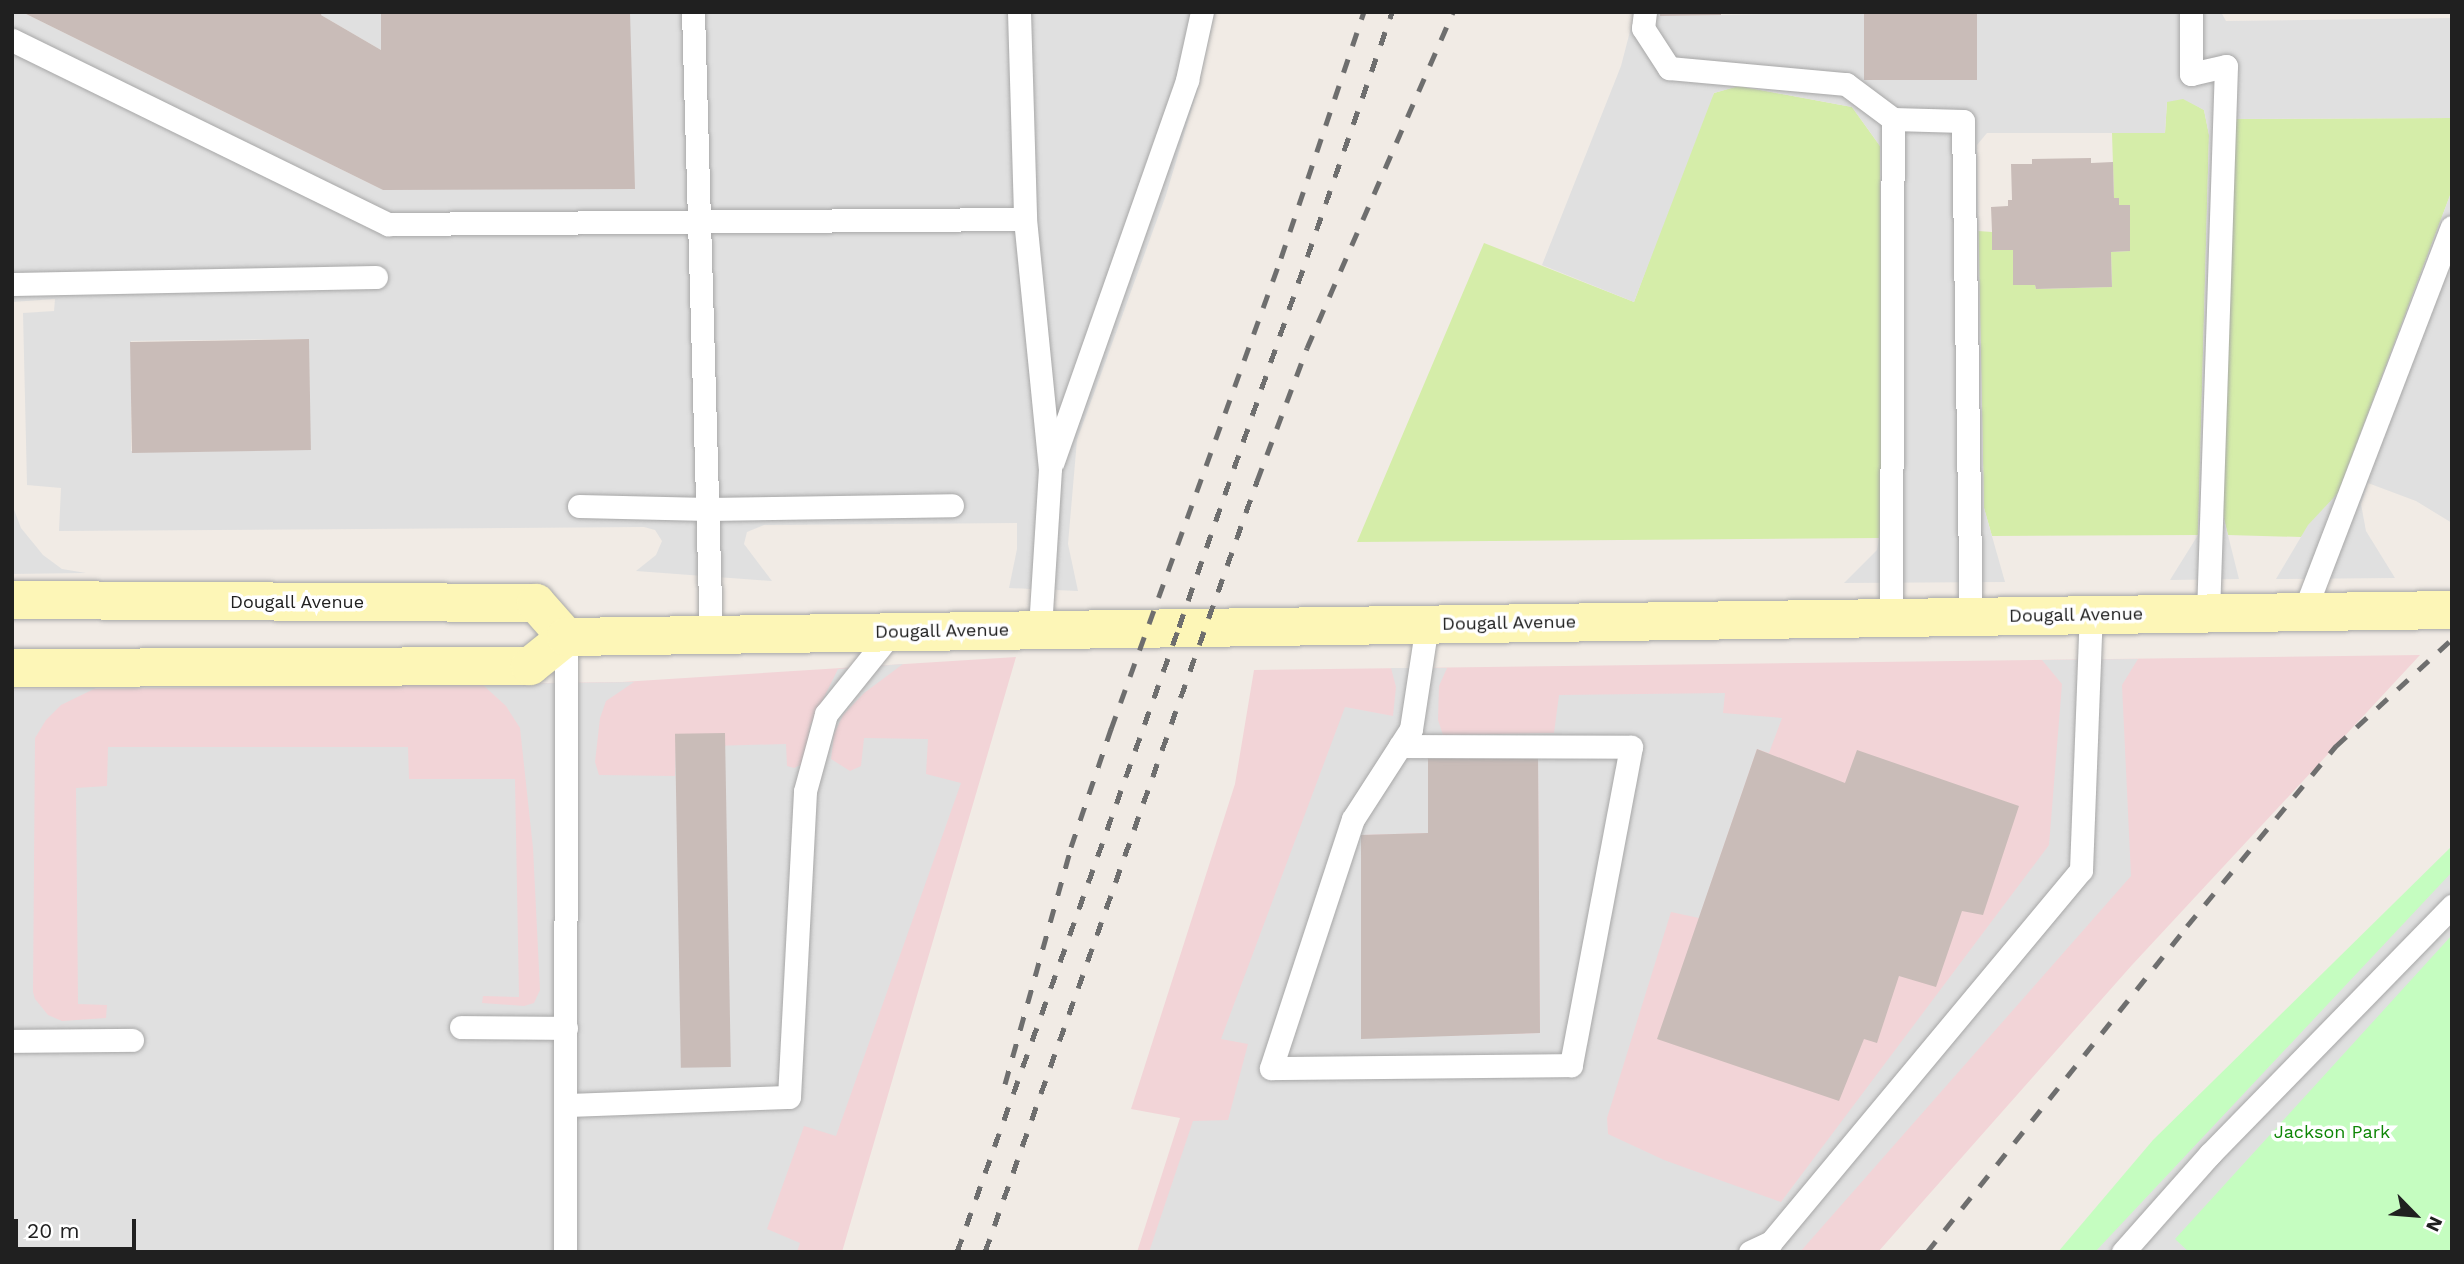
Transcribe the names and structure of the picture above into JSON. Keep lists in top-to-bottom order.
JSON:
{
  "streets": {
    "street": ["Dougall Avenue"]
  },
  "parks": ["Jackson Park"],
  "scale_bar": "20 m",
  "north": "bottom right"
}
